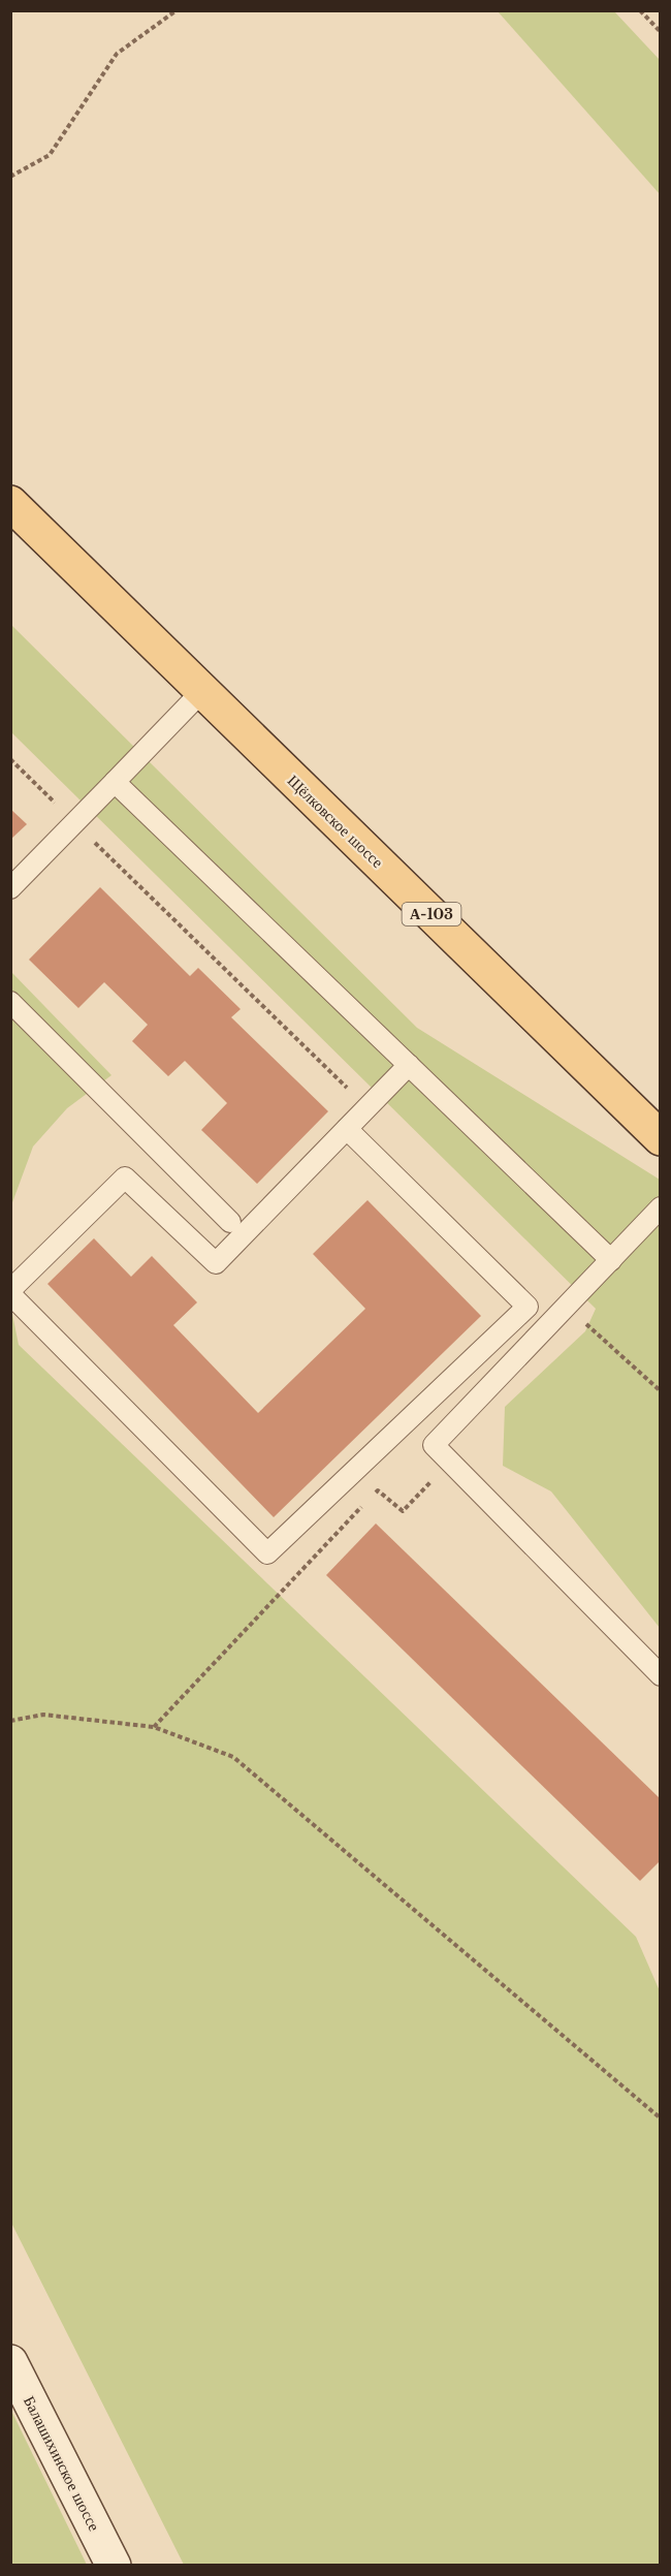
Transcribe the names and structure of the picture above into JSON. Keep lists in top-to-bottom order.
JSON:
{
  "streets": {
    "main road": ["Щёлковское шоссе", "А-103", "Балашихинское шоссе"]
  }
}
